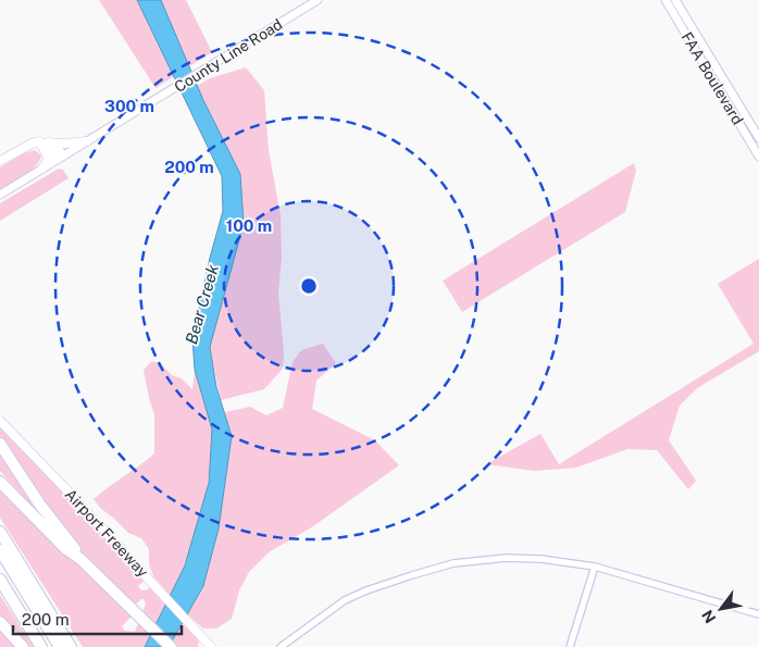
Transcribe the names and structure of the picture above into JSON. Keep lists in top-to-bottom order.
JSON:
{
  "streets": {
    "main road": ["Airport Freeway"],
    "street": ["County Line Road", "FAA Boulevard"]
  },
  "water": ["Bear Creek"],
  "scale_bar": "200 m",
  "north": "bottom left",
  "rings": ["300 m", "200 m", "100 m"]
}
